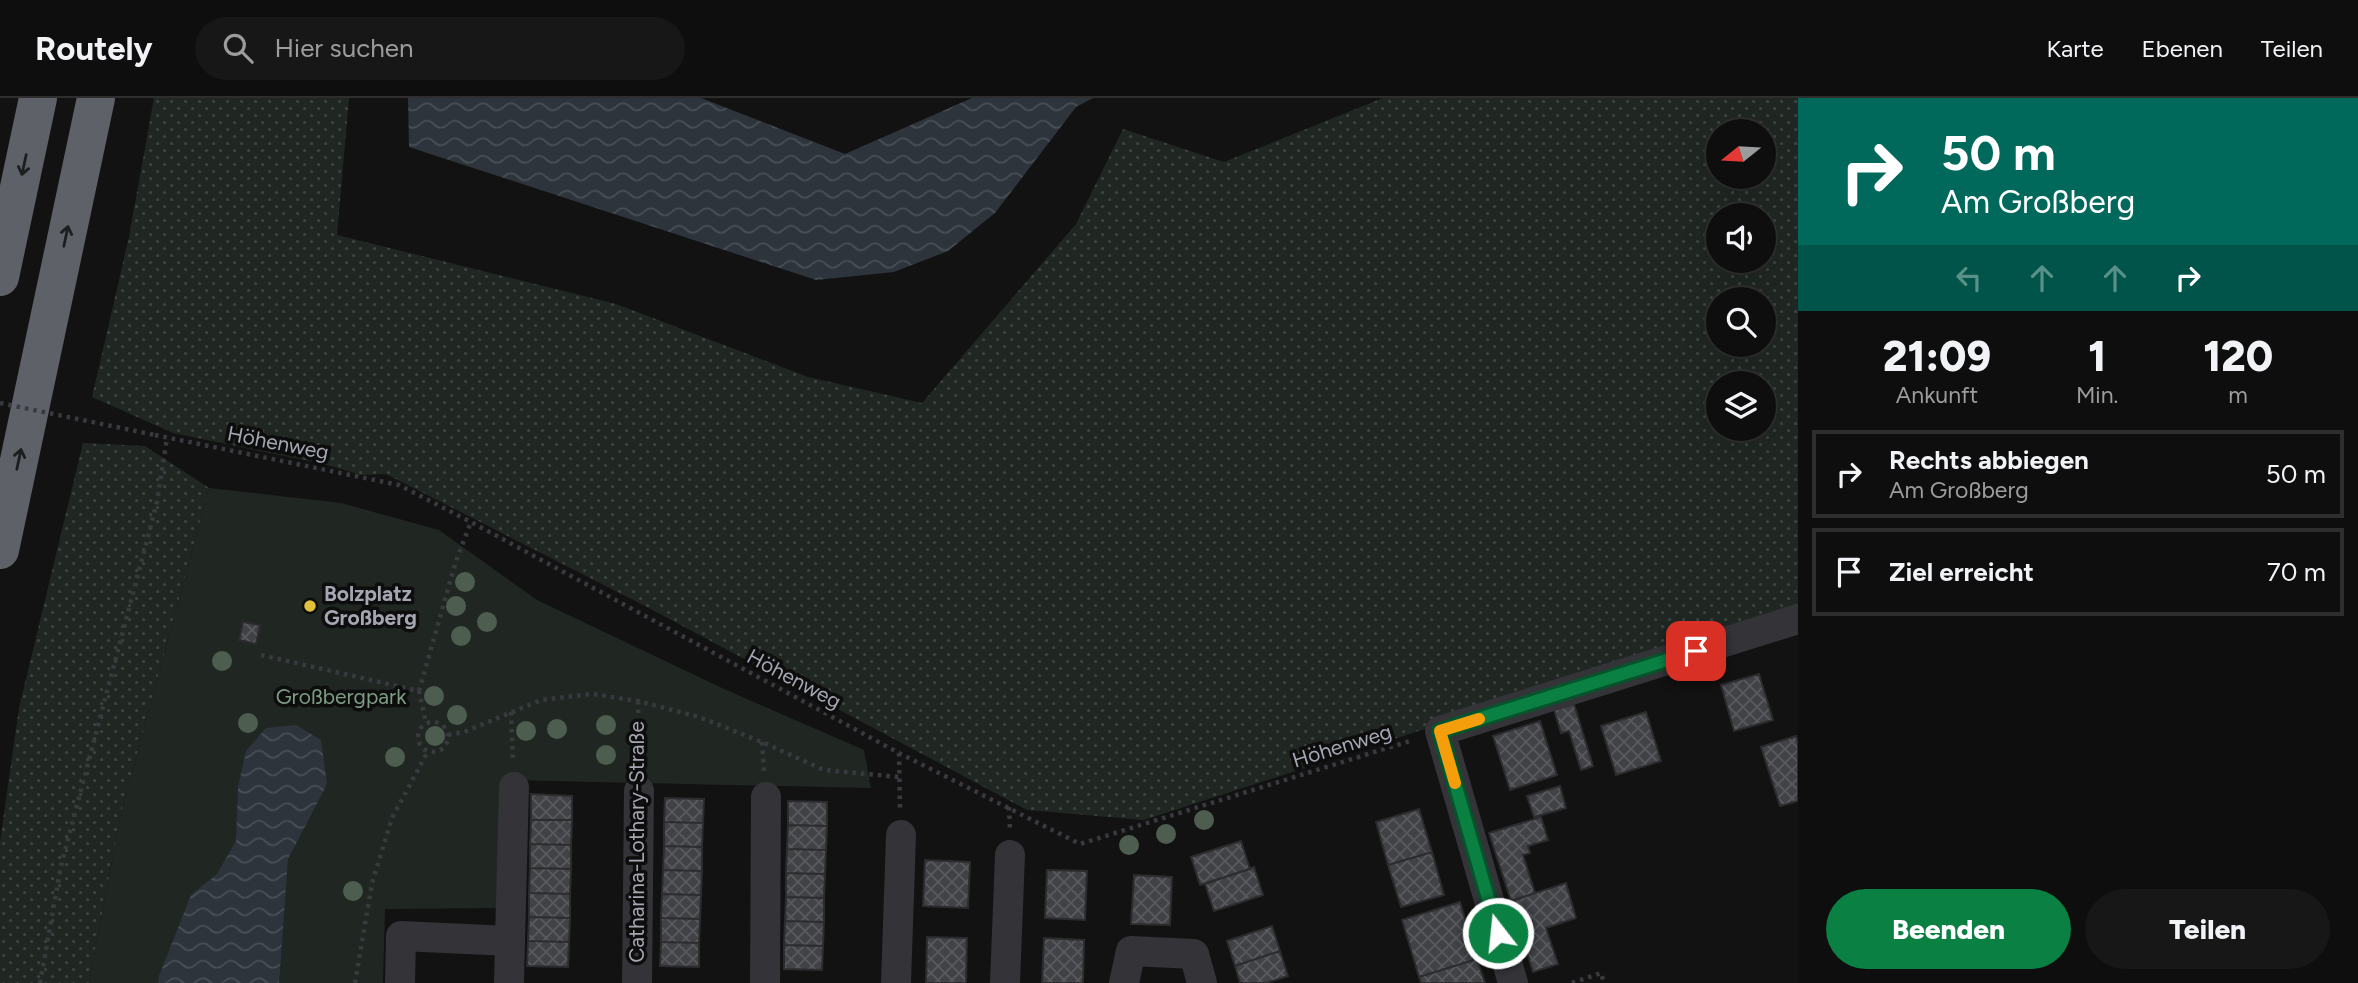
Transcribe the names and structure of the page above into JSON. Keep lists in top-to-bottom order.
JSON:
{
  "streets": {
    "street": ["Catharina-Lothary-Straße"],
    "path": ["Höhenweg"]
  },
  "parks": ["Großbergpark"],
  "places": ["Bolzplatz Großberg"],
  "north": "left",
  "page": {
    "header": "Routely",
    "search": "Hier suchen",
    "nav": ["Karte", "Ebenen", "Teilen"],
    "turn": ["50 m", "Am Großberg"],
    "eta": [
      "21:09",
      "Ankunft",
      "1",
      "Min.",
      "120",
      "m"
    ],
    "list": [
      {
        "name": "Rechts abbiegen",
        "note": "Am Großberg",
        "value": "50 m"
      },
      {
        "name": "Ziel erreicht",
        "value": "70 m"
      }
    ],
    "buttons": ["Beenden", "Teilen"]
  }
}
